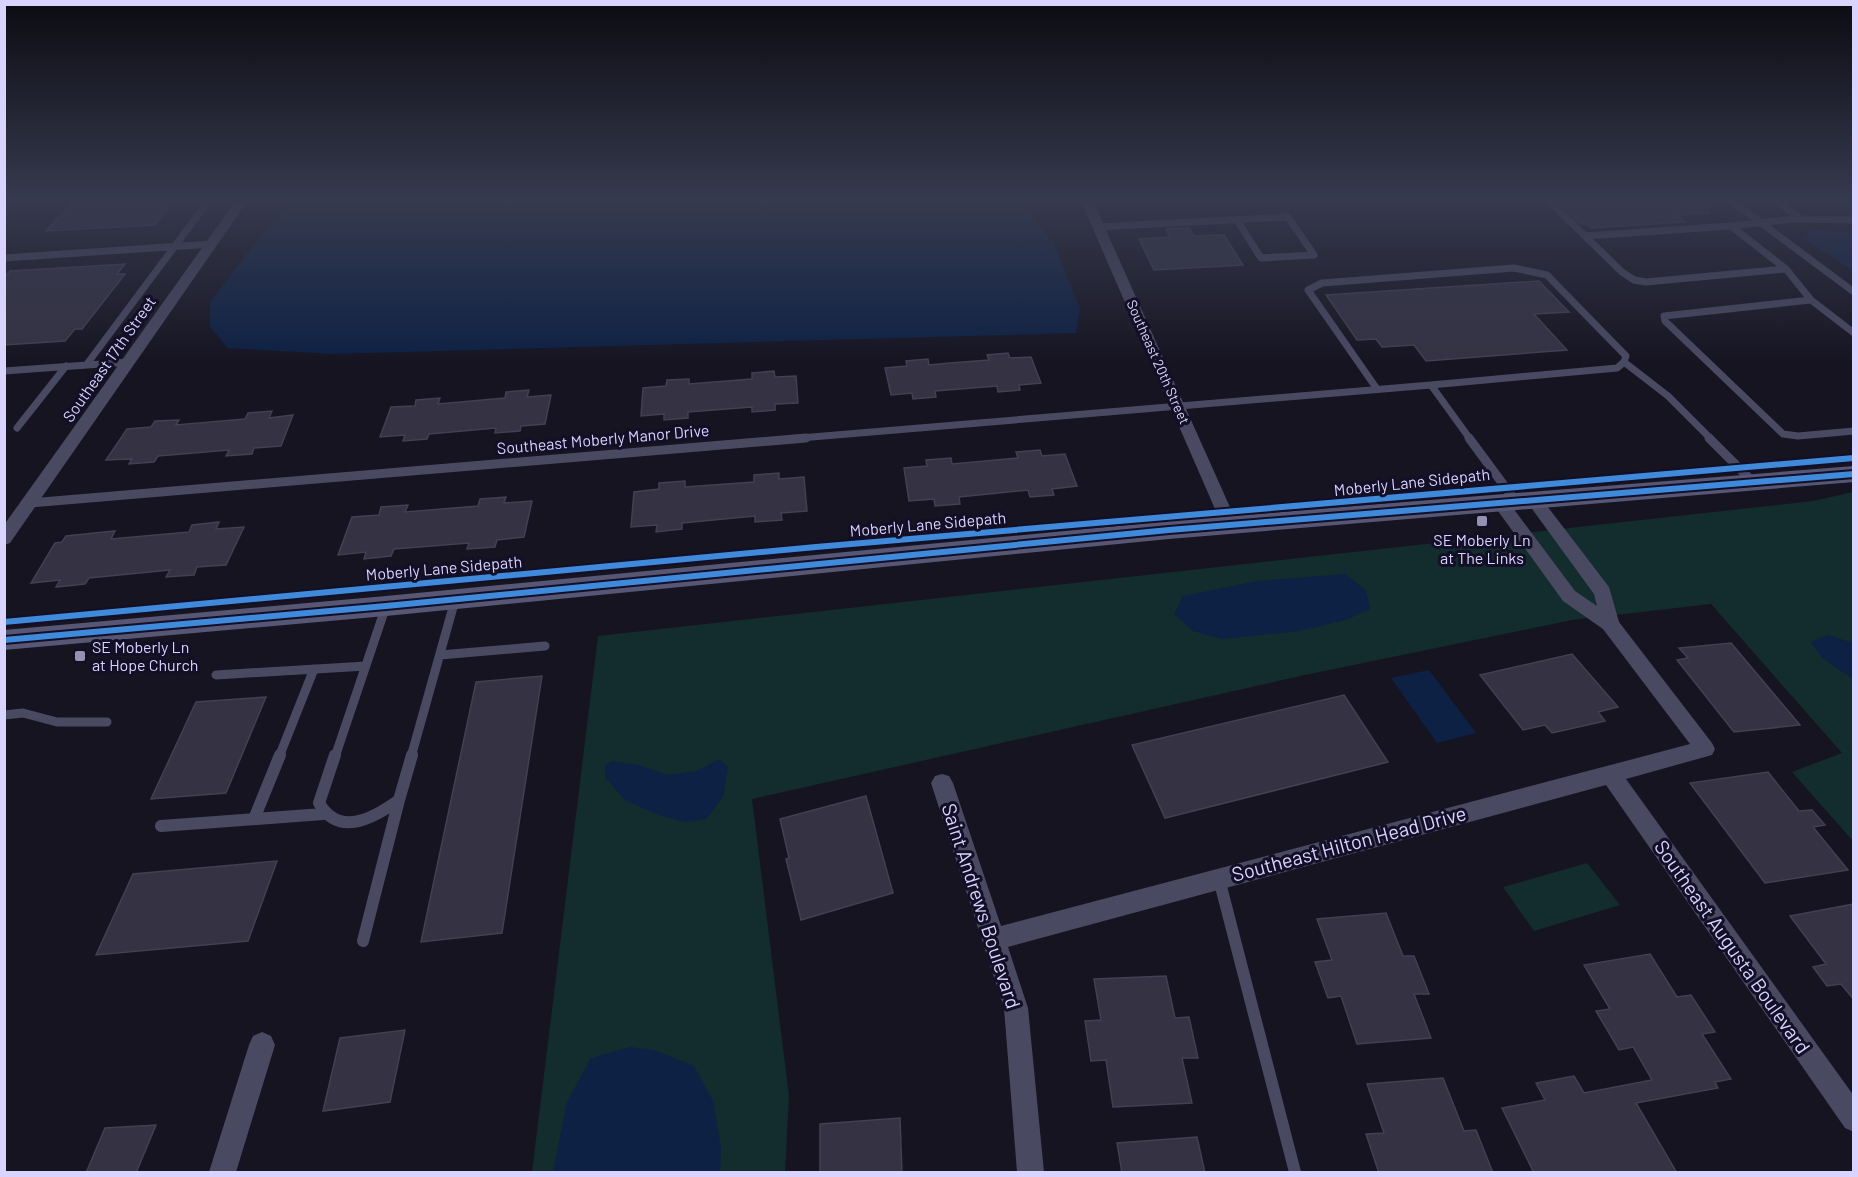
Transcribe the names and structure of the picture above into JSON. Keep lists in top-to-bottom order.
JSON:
{
  "streets": {
    "street": [
      "Southeast 17th Street",
      "Southeast 20th Street",
      "Southeast Hilton Head Drive",
      "Saint Andrews Boulevard",
      "Southeast Augusta Boulevard"
    ],
    "lane": ["Southeast Moberly Manor Drive"],
    "cycle path": ["Moberly Lane Sidepath"]
  },
  "crossings": [
    ["Southeast 17th Street", "Southeast Moberly Manor Drive"],
    ["Southeast 20th Street", "Southeast Moberly Manor Drive"],
    ["Southeast Hilton Head Drive", "Saint Andrews Boulevard"],
    ["Southeast Hilton Head Drive", "Southeast Augusta Boulevard"]
  ],
  "places": {
    "transit": ["SE Moberly Ln at The Links", "SE Moberly Ln at Hope Church"]
  }
}
